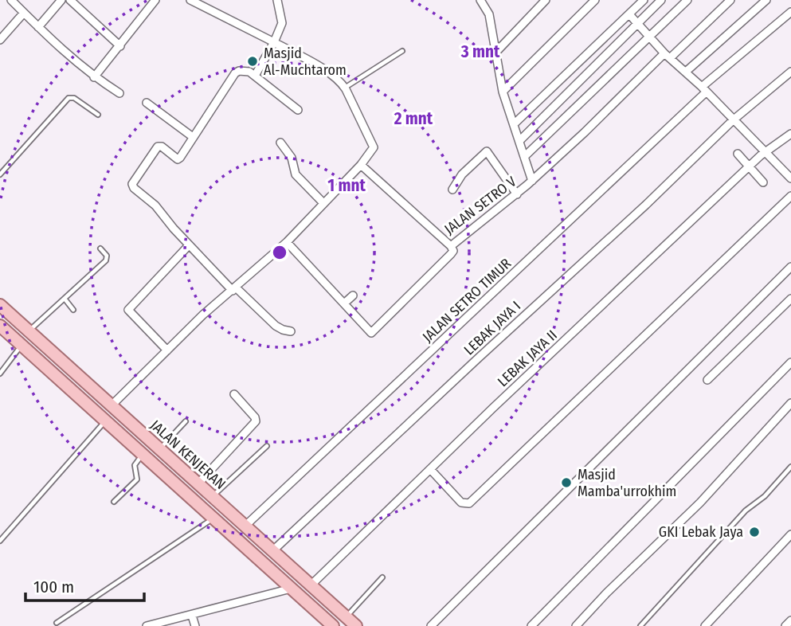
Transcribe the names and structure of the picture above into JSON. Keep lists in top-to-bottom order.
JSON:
{
  "streets": {
    "main road": ["JALAN KENJERAN"],
    "street": [
      "JALAN SETRO V",
      "JALAN SETRO TIMUR",
      "LEBAK JAYA I",
      "LEBAK JAYA II"
    ]
  },
  "crossings": [
    ["JALAN SETRO TIMUR", "JALAN KENJERAN"],
    ["LEBAK JAYA I", "JALAN KENJERAN"],
    ["LEBAK JAYA II", "JALAN KENJERAN"]
  ],
  "places": ["Masjid Al-Muchtarom", "Masjid Mamba'urrokhim", "GKI Lebak Jaya"],
  "scale_bar": "100 m",
  "rings": ["3 mnt", "2 mnt", "1 mnt"]
}
